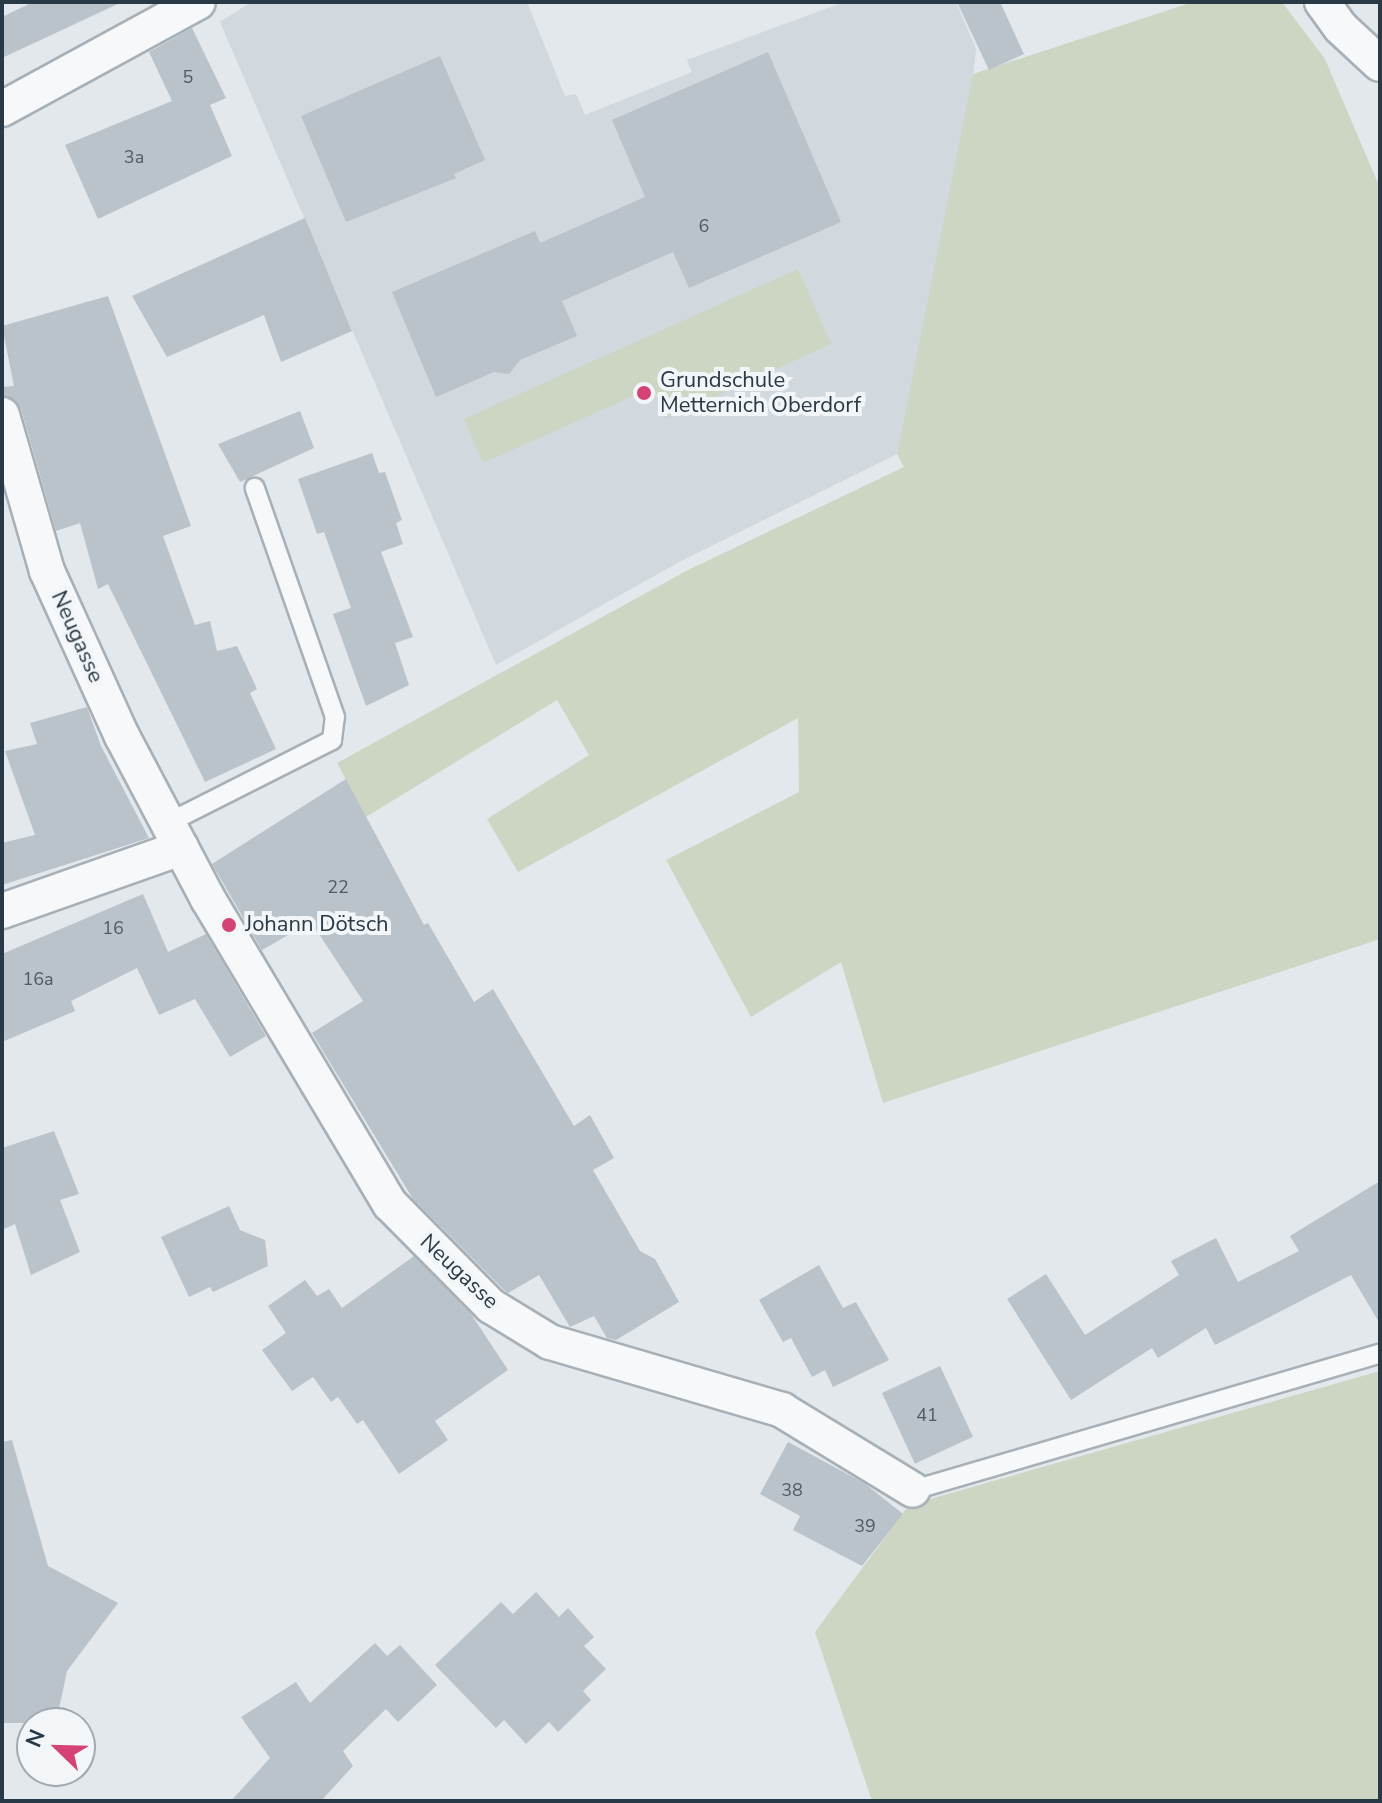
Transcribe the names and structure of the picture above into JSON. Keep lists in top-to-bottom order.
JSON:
{
  "streets": {
    "street": ["Neugasse"]
  },
  "places": ["Grundschule Metternich Oberdorf", "Johann Dötsch"],
  "house_numbers": [
    "5",
    "3a",
    "6",
    "22",
    "16",
    "16a",
    "41",
    "38",
    "39"
  ],
  "north": "top left"
}
